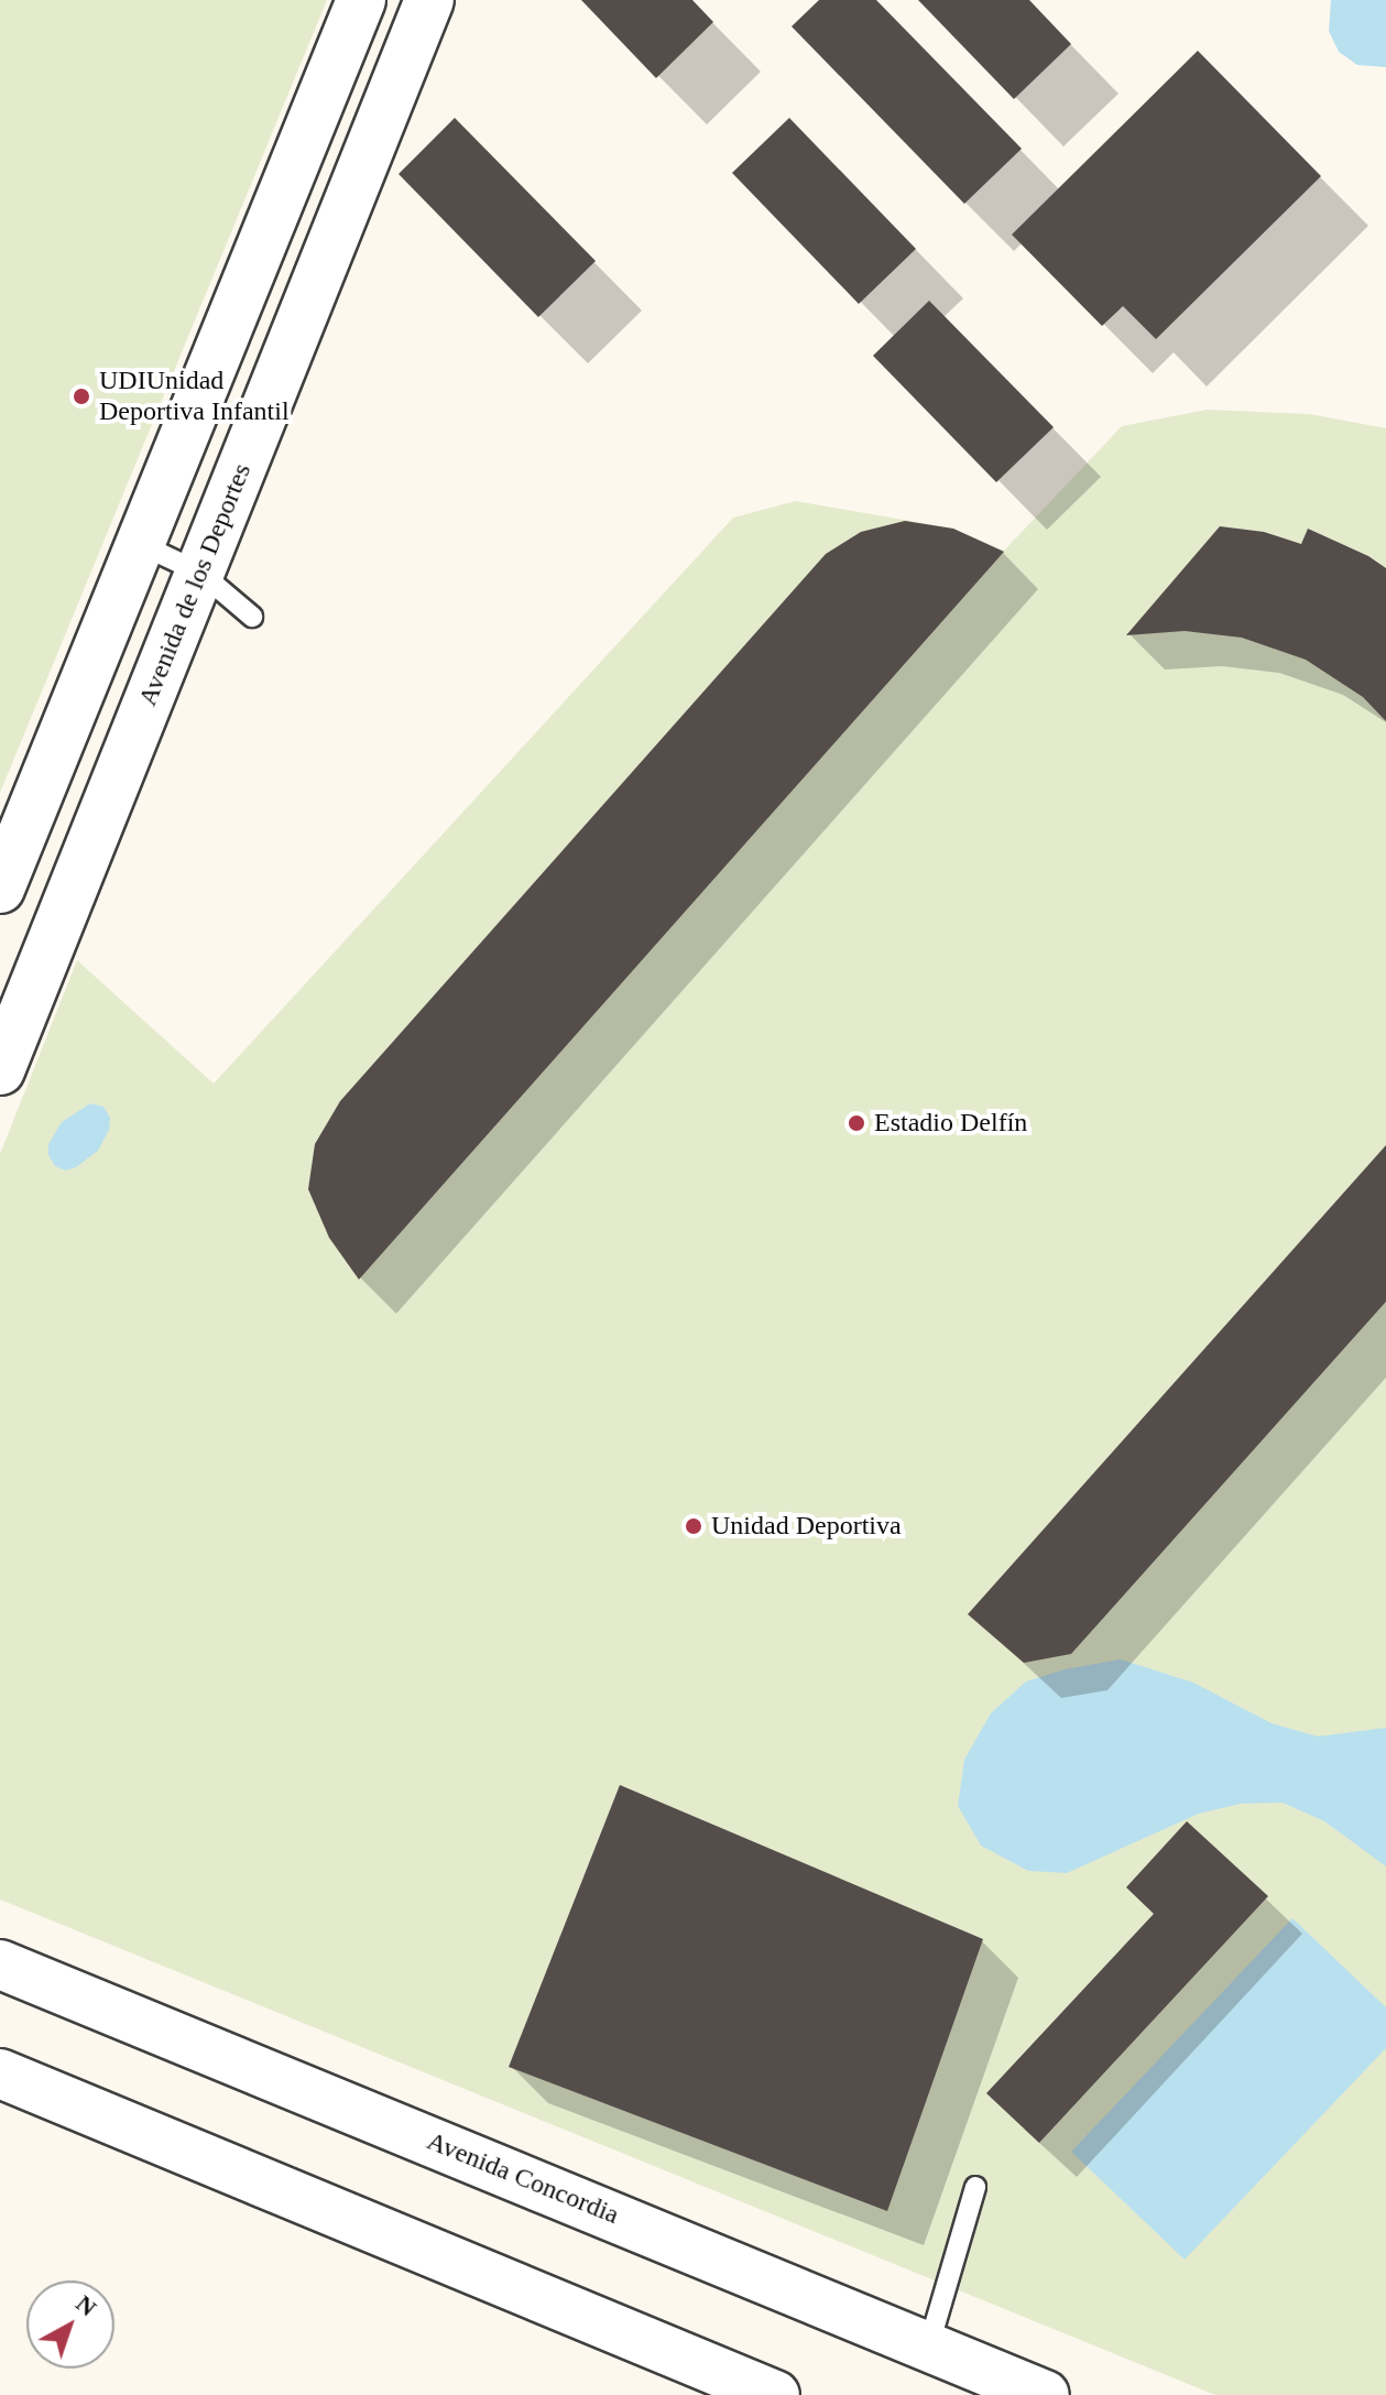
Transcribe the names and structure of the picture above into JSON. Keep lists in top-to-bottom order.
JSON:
{
  "streets": {
    "street": ["Avenida de los Deportes", "Avenida Concordia"]
  },
  "places": ["UDIUnidad Deportiva Infantil", "Estadio Delfín", "Unidad Deportiva"],
  "north": "top right"
}
